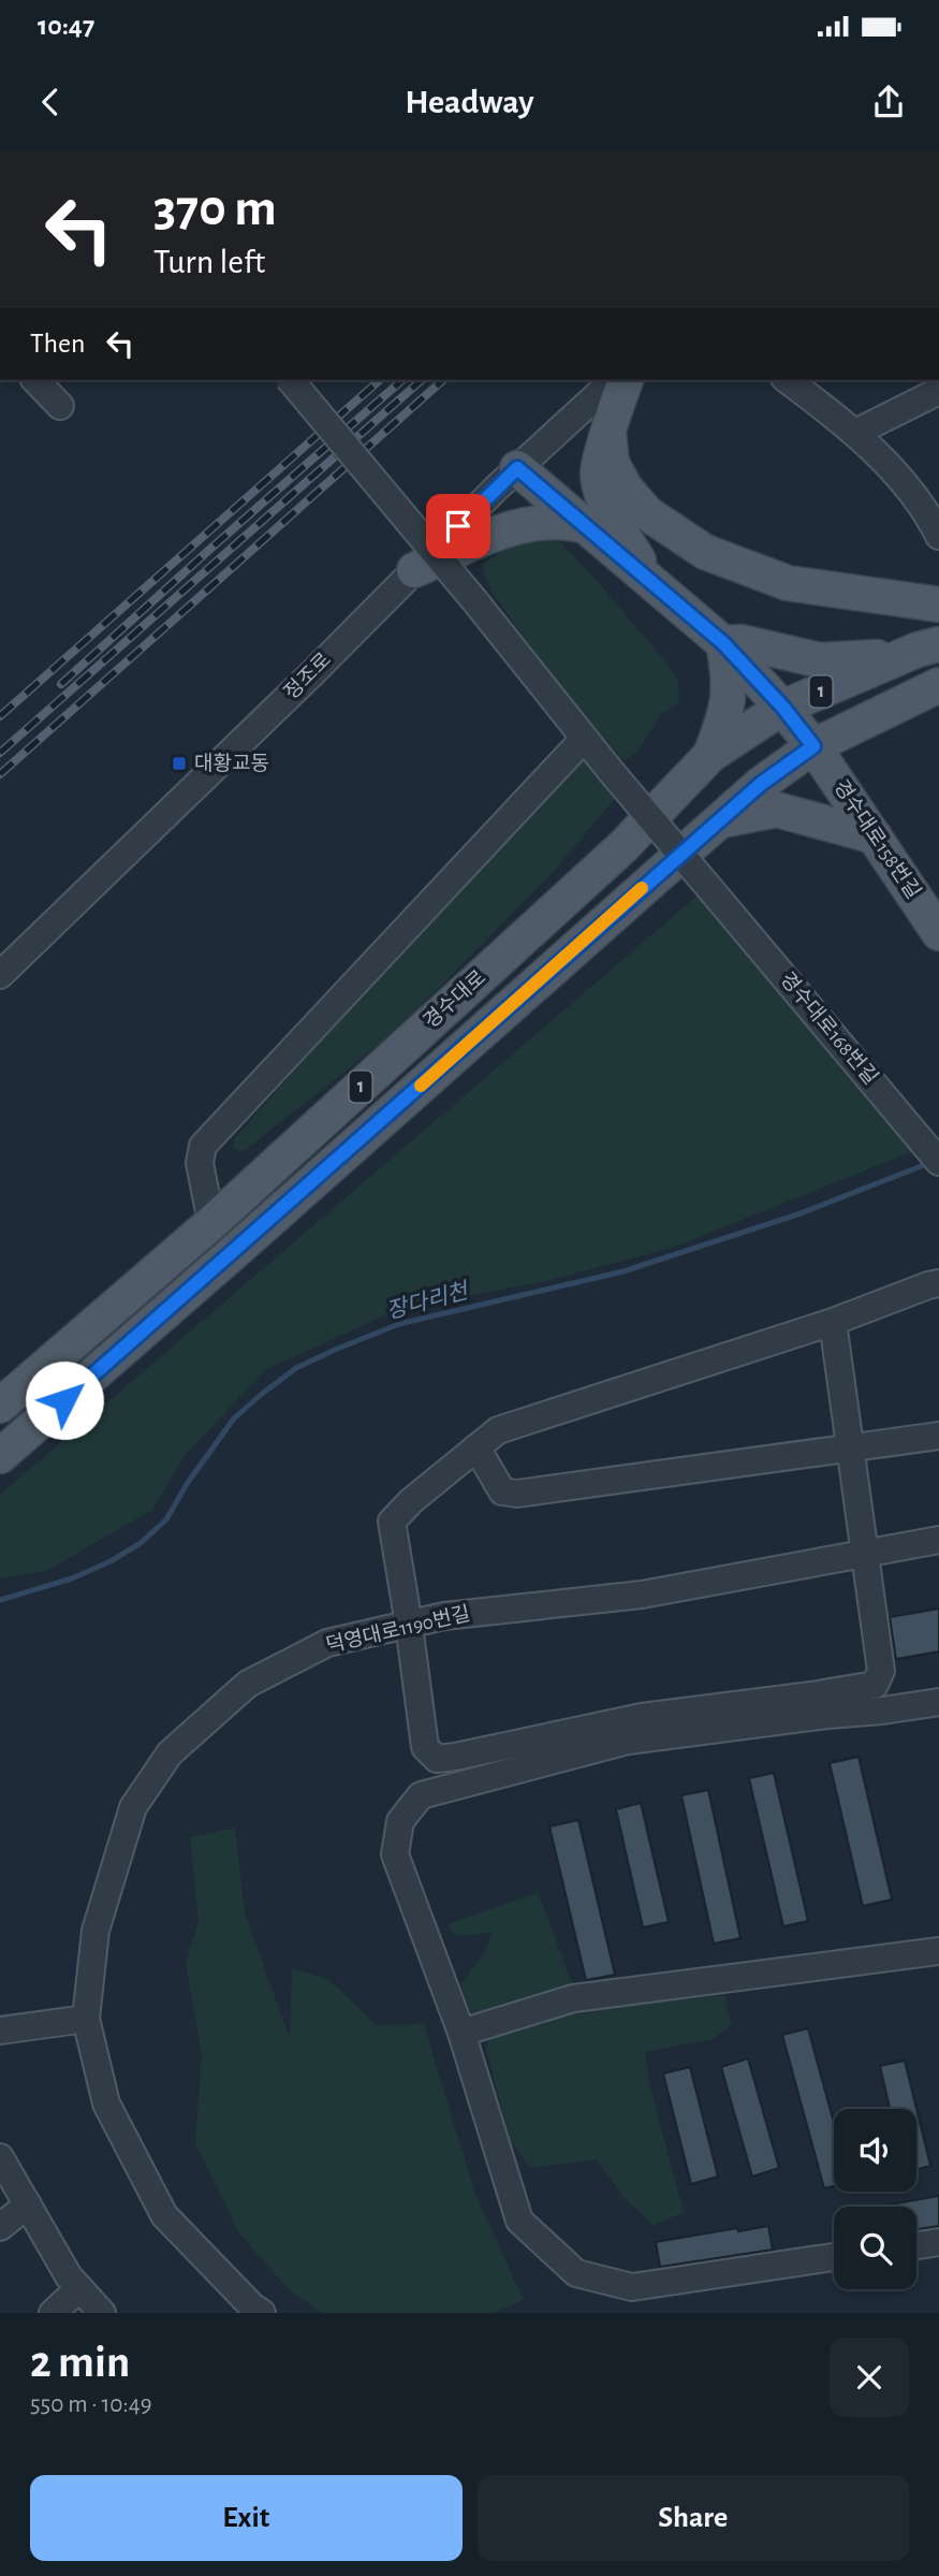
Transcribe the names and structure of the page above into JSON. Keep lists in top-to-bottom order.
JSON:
{
  "streets": {
    "main road": ["1", "경수대로158번길", "경수대로"],
    "street": ["정조로", "경수대로168번길", "덕영대로1190번길"]
  },
  "crossings": [
    ["정조로", "경수대로158번길"],
    ["경수대로158번길", "경수대로"]
  ],
  "water": ["장다리천"],
  "places": {
    "transit": ["대황교동"]
  },
  "page": {
    "status": "10:47",
    "header": "Headway",
    "turn": ["370 m", "Turn left"],
    "then": "Then",
    "heading": ["2 min", "550 m · 10:49"],
    "buttons": ["Exit", "Share"]
  }
}
